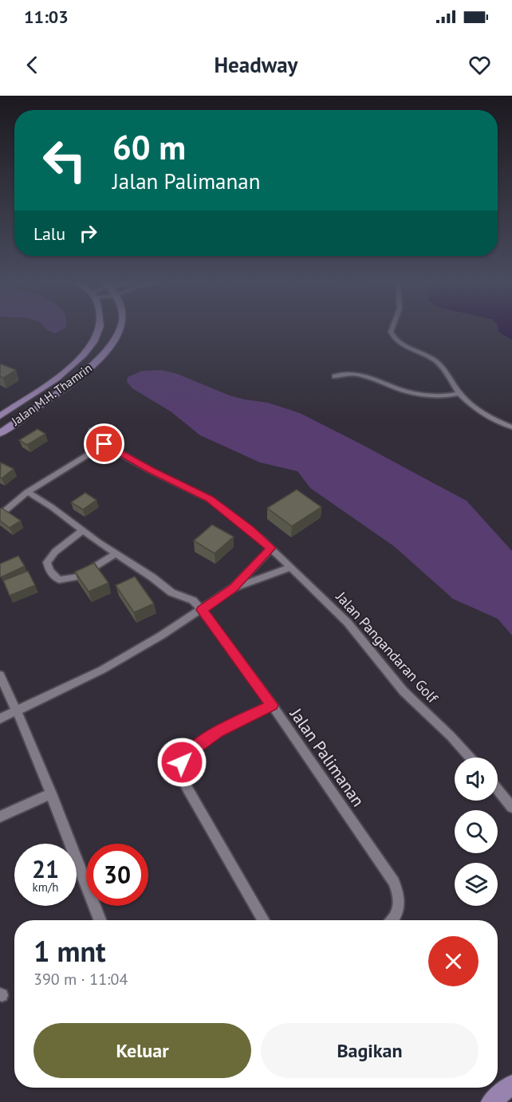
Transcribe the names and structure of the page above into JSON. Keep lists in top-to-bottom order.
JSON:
{
  "streets": {
    "main road": ["Jalan M.H. Thamrin"],
    "street": ["Jalan Pangandaran Golf", "Jalan Palimanan"]
  },
  "page": {
    "status": "11:03",
    "header": "Headway",
    "turn": ["60 m", "Jalan Palimanan"],
    "then": "Lalu",
    "speed": "21 km/h",
    "limit": "30",
    "heading": ["1 mnt", "390 m · 11:04"],
    "buttons": ["Keluar", "Bagikan"]
  }
}
